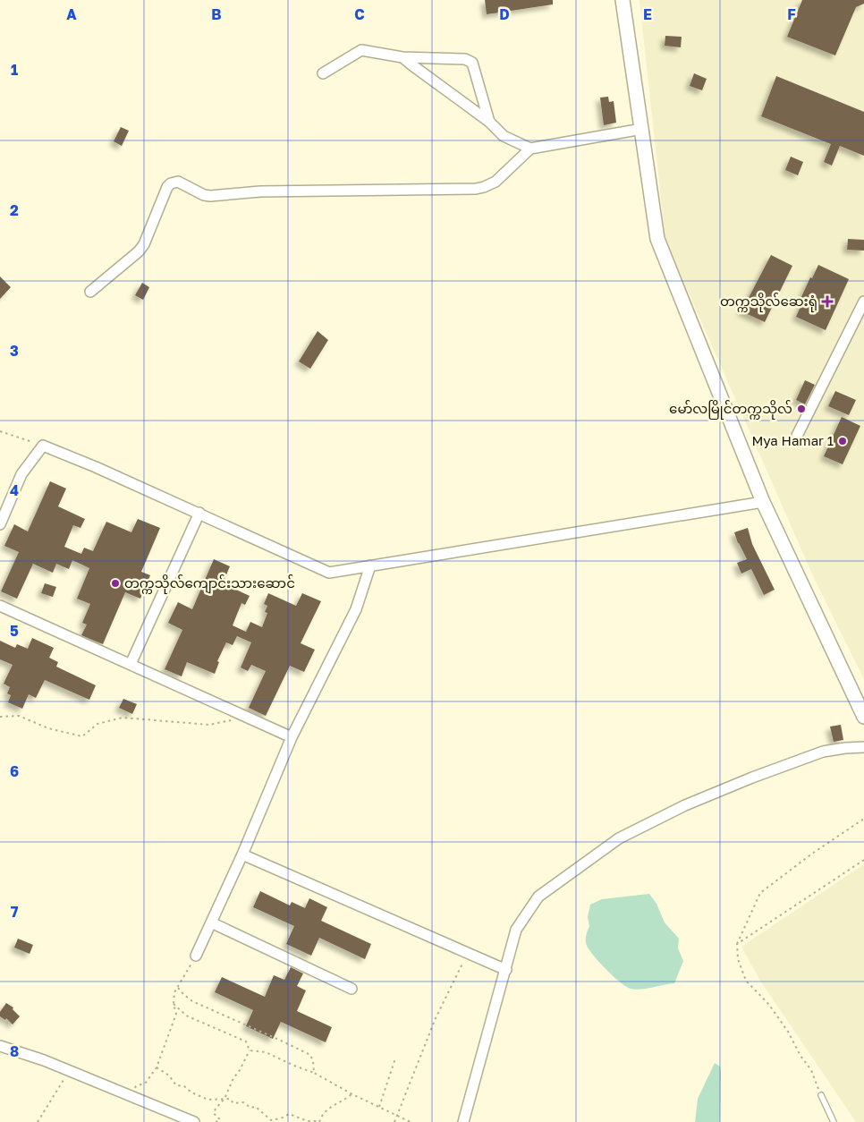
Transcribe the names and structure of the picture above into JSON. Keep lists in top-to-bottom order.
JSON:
{
  "places": {
    "health": ["တက္ကသိုလ်ဆေးရုံ"],
    "other": ["မော်လမြိုင်တက္ကသိုလ်", "Mya Hamar 1", "တက္ကသိုလ်ကျောင်းသားဆောင်"]
  },
  "grid": {
    "columns": [
      "A",
      "B",
      "C",
      "D",
      "E",
      "F"
    ],
    "rows": [
      "1",
      "2",
      "3",
      "4",
      "5",
      "6",
      "7",
      "8"
    ]
  }
}
